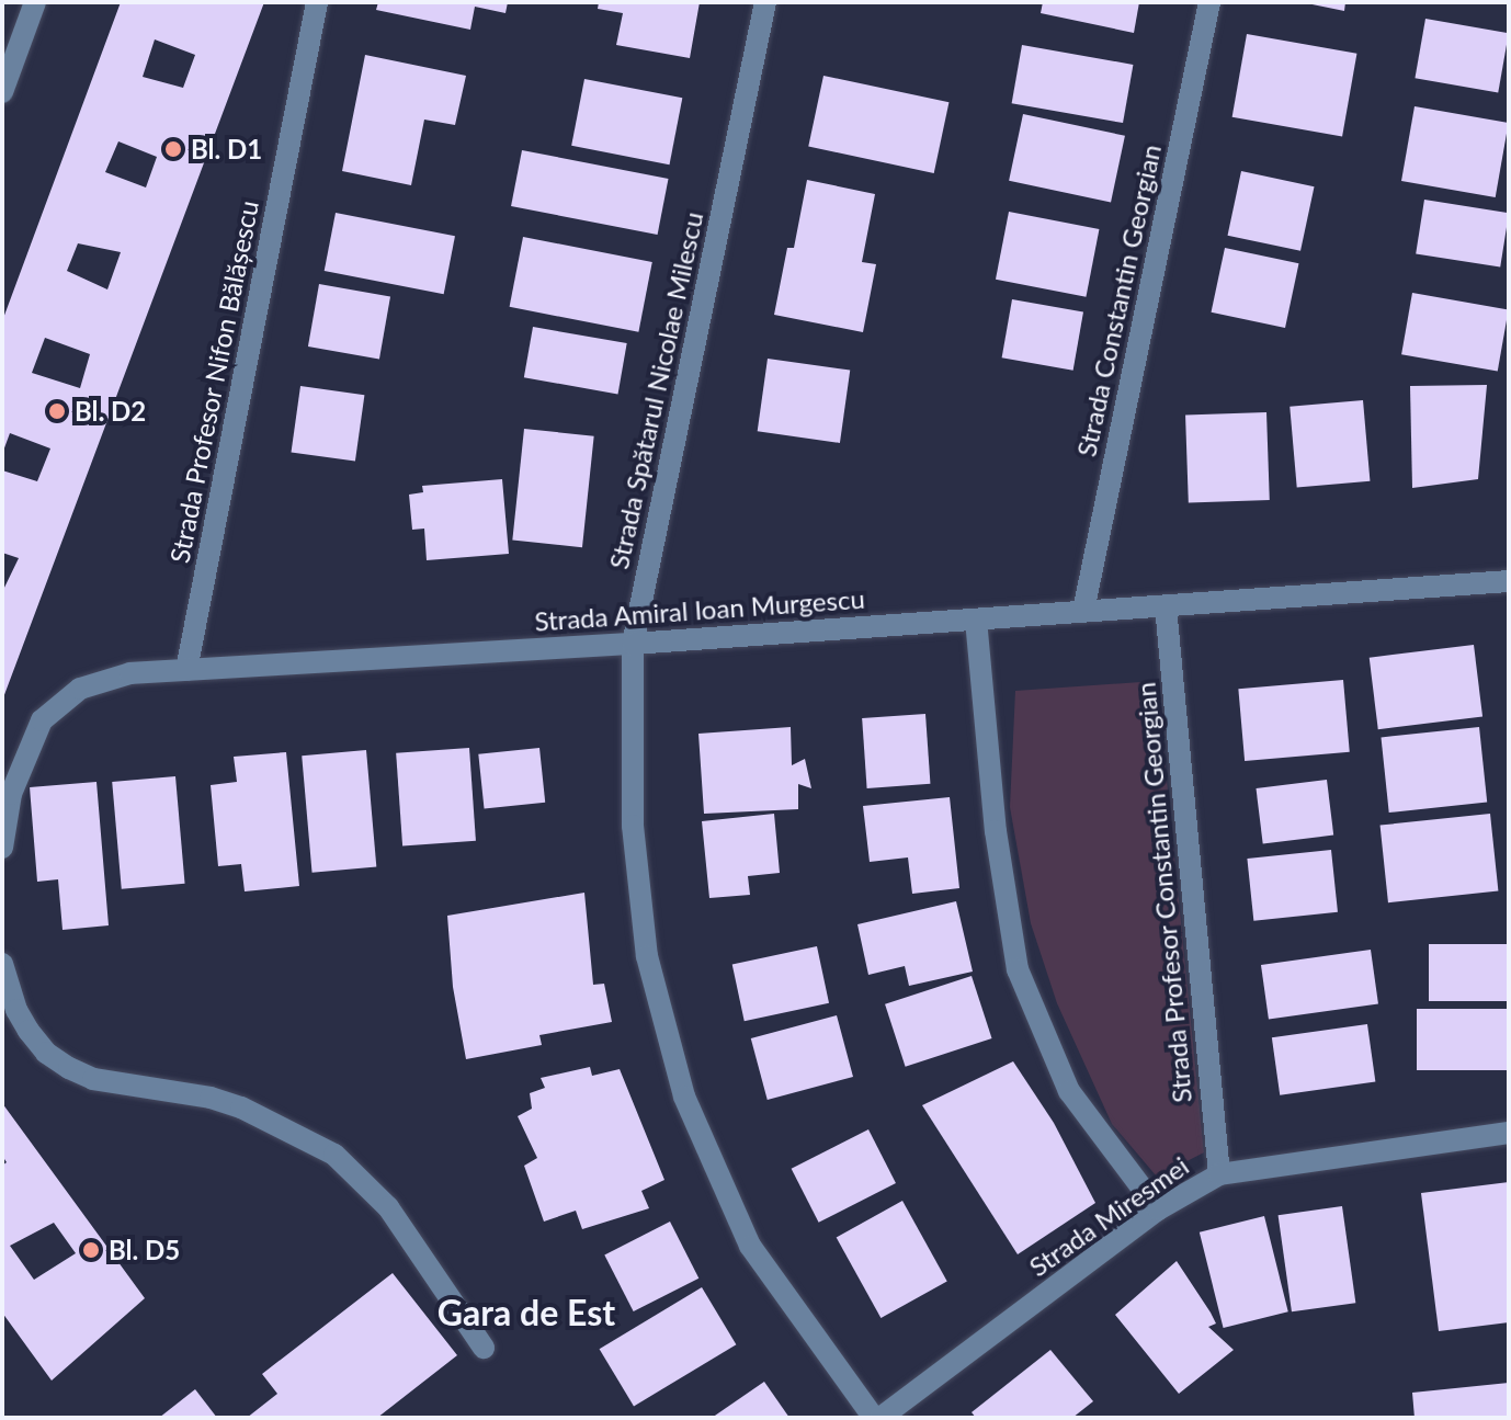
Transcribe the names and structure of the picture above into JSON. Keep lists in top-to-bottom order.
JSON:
{
  "streets": {
    "street": [
      "Strada Constantin Georgian",
      "Strada Profesor Nifon Bălășescu",
      "Strada Spătarul Nicolae Milescu",
      "Strada Amiral Ioan Murgescu",
      "Strada Profesor Constantin Georgian",
      "Strada Miresmei"
    ]
  },
  "crossings": [
    ["Strada Constantin Georgian", "Strada Amiral Ioan Murgescu"],
    ["Strada Profesor Nifon Bălășescu", "Strada Amiral Ioan Murgescu"],
    ["Strada Spătarul Nicolae Milescu", "Strada Amiral Ioan Murgescu"],
    ["Strada Spătarul Nicolae Milescu", "Strada Miresmei"],
    ["Strada Amiral Ioan Murgescu", "Strada Profesor Constantin Georgian"],
    ["Strada Profesor Constantin Georgian", "Strada Miresmei"]
  ],
  "districts": ["Gara de Est"],
  "places": ["Bl. D1", "Bl. D2", "Bl. D5"]
}
